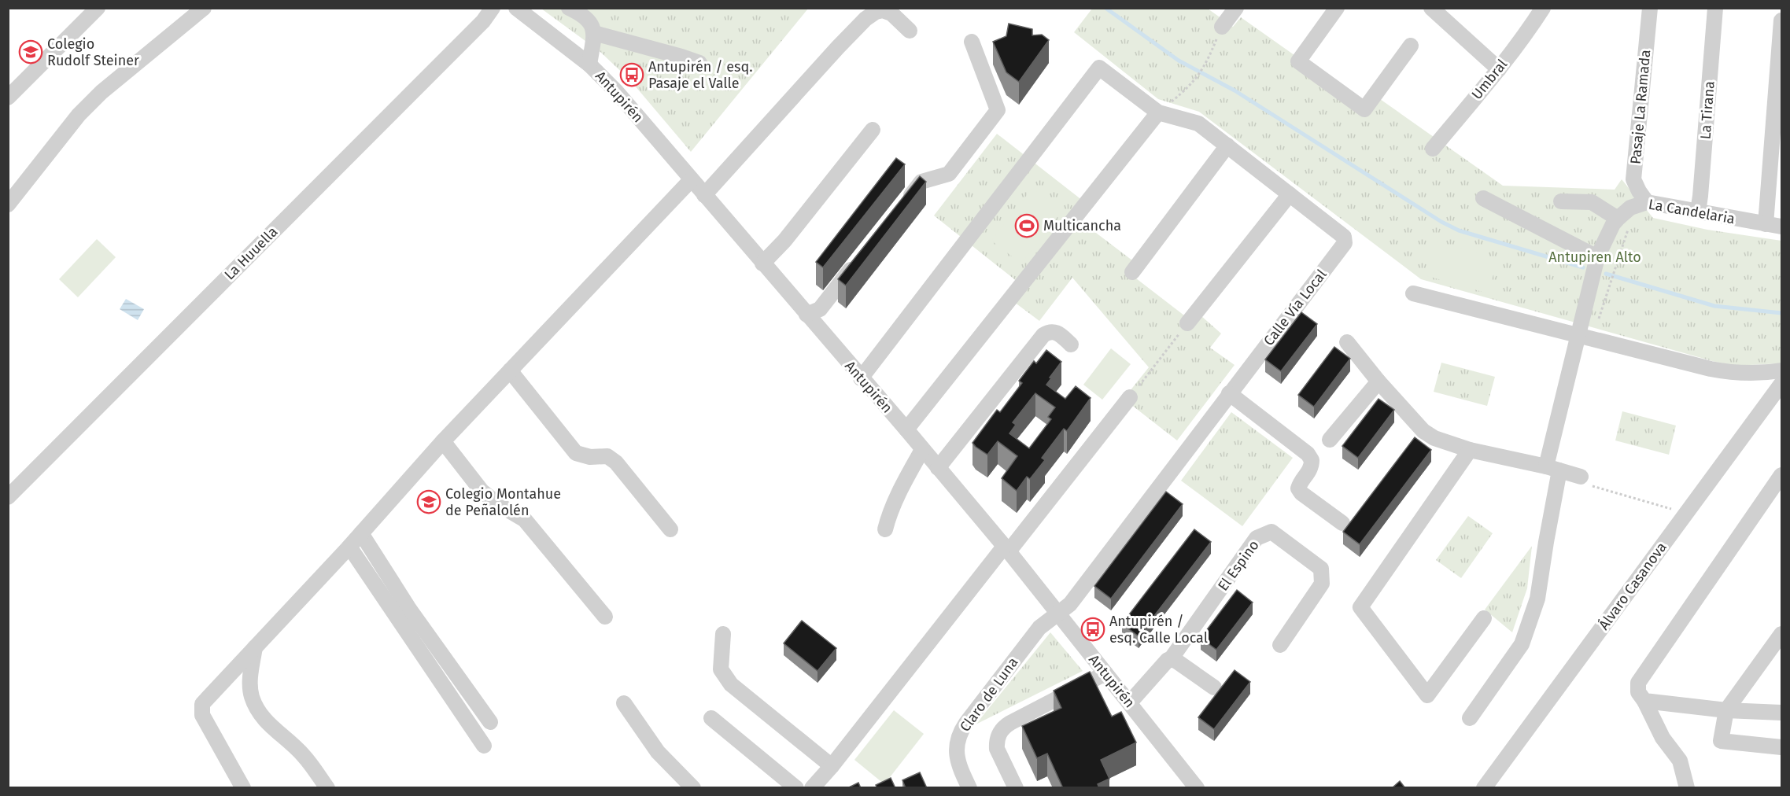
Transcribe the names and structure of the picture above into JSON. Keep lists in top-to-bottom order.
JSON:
{
  "streets": {
    "street": [
      "Umbral",
      "Antupirén",
      "Pasaje La Ramada",
      "La Tirana",
      "La Candelaria",
      "La Huuella",
      "Calle Vía Local",
      "El Espino",
      "Álvaro Casanova",
      "Claro de Luna"
    ]
  },
  "crossings": [
    ["Antupirén", "Calle Vía Local"],
    ["Antupirén", "El Espino"],
    ["Antupirén", "Claro de Luna"],
    ["Pasaje La Ramada", "La Candelaria"],
    ["La Tirana", "La Candelaria"],
    ["Calle Vía Local", "Claro de Luna"]
  ],
  "parks": ["Antupiren Alto"],
  "places": {
    "school or university": ["Colegio Rudolf Steiner", "Colegio Montahue de Peñalolén"],
    "bus stop": ["Antupirén / esq. Pasaje el Valle", "Antupirén / esq. Calle Local"],
    "sports": ["Multicancha"]
  }
}
